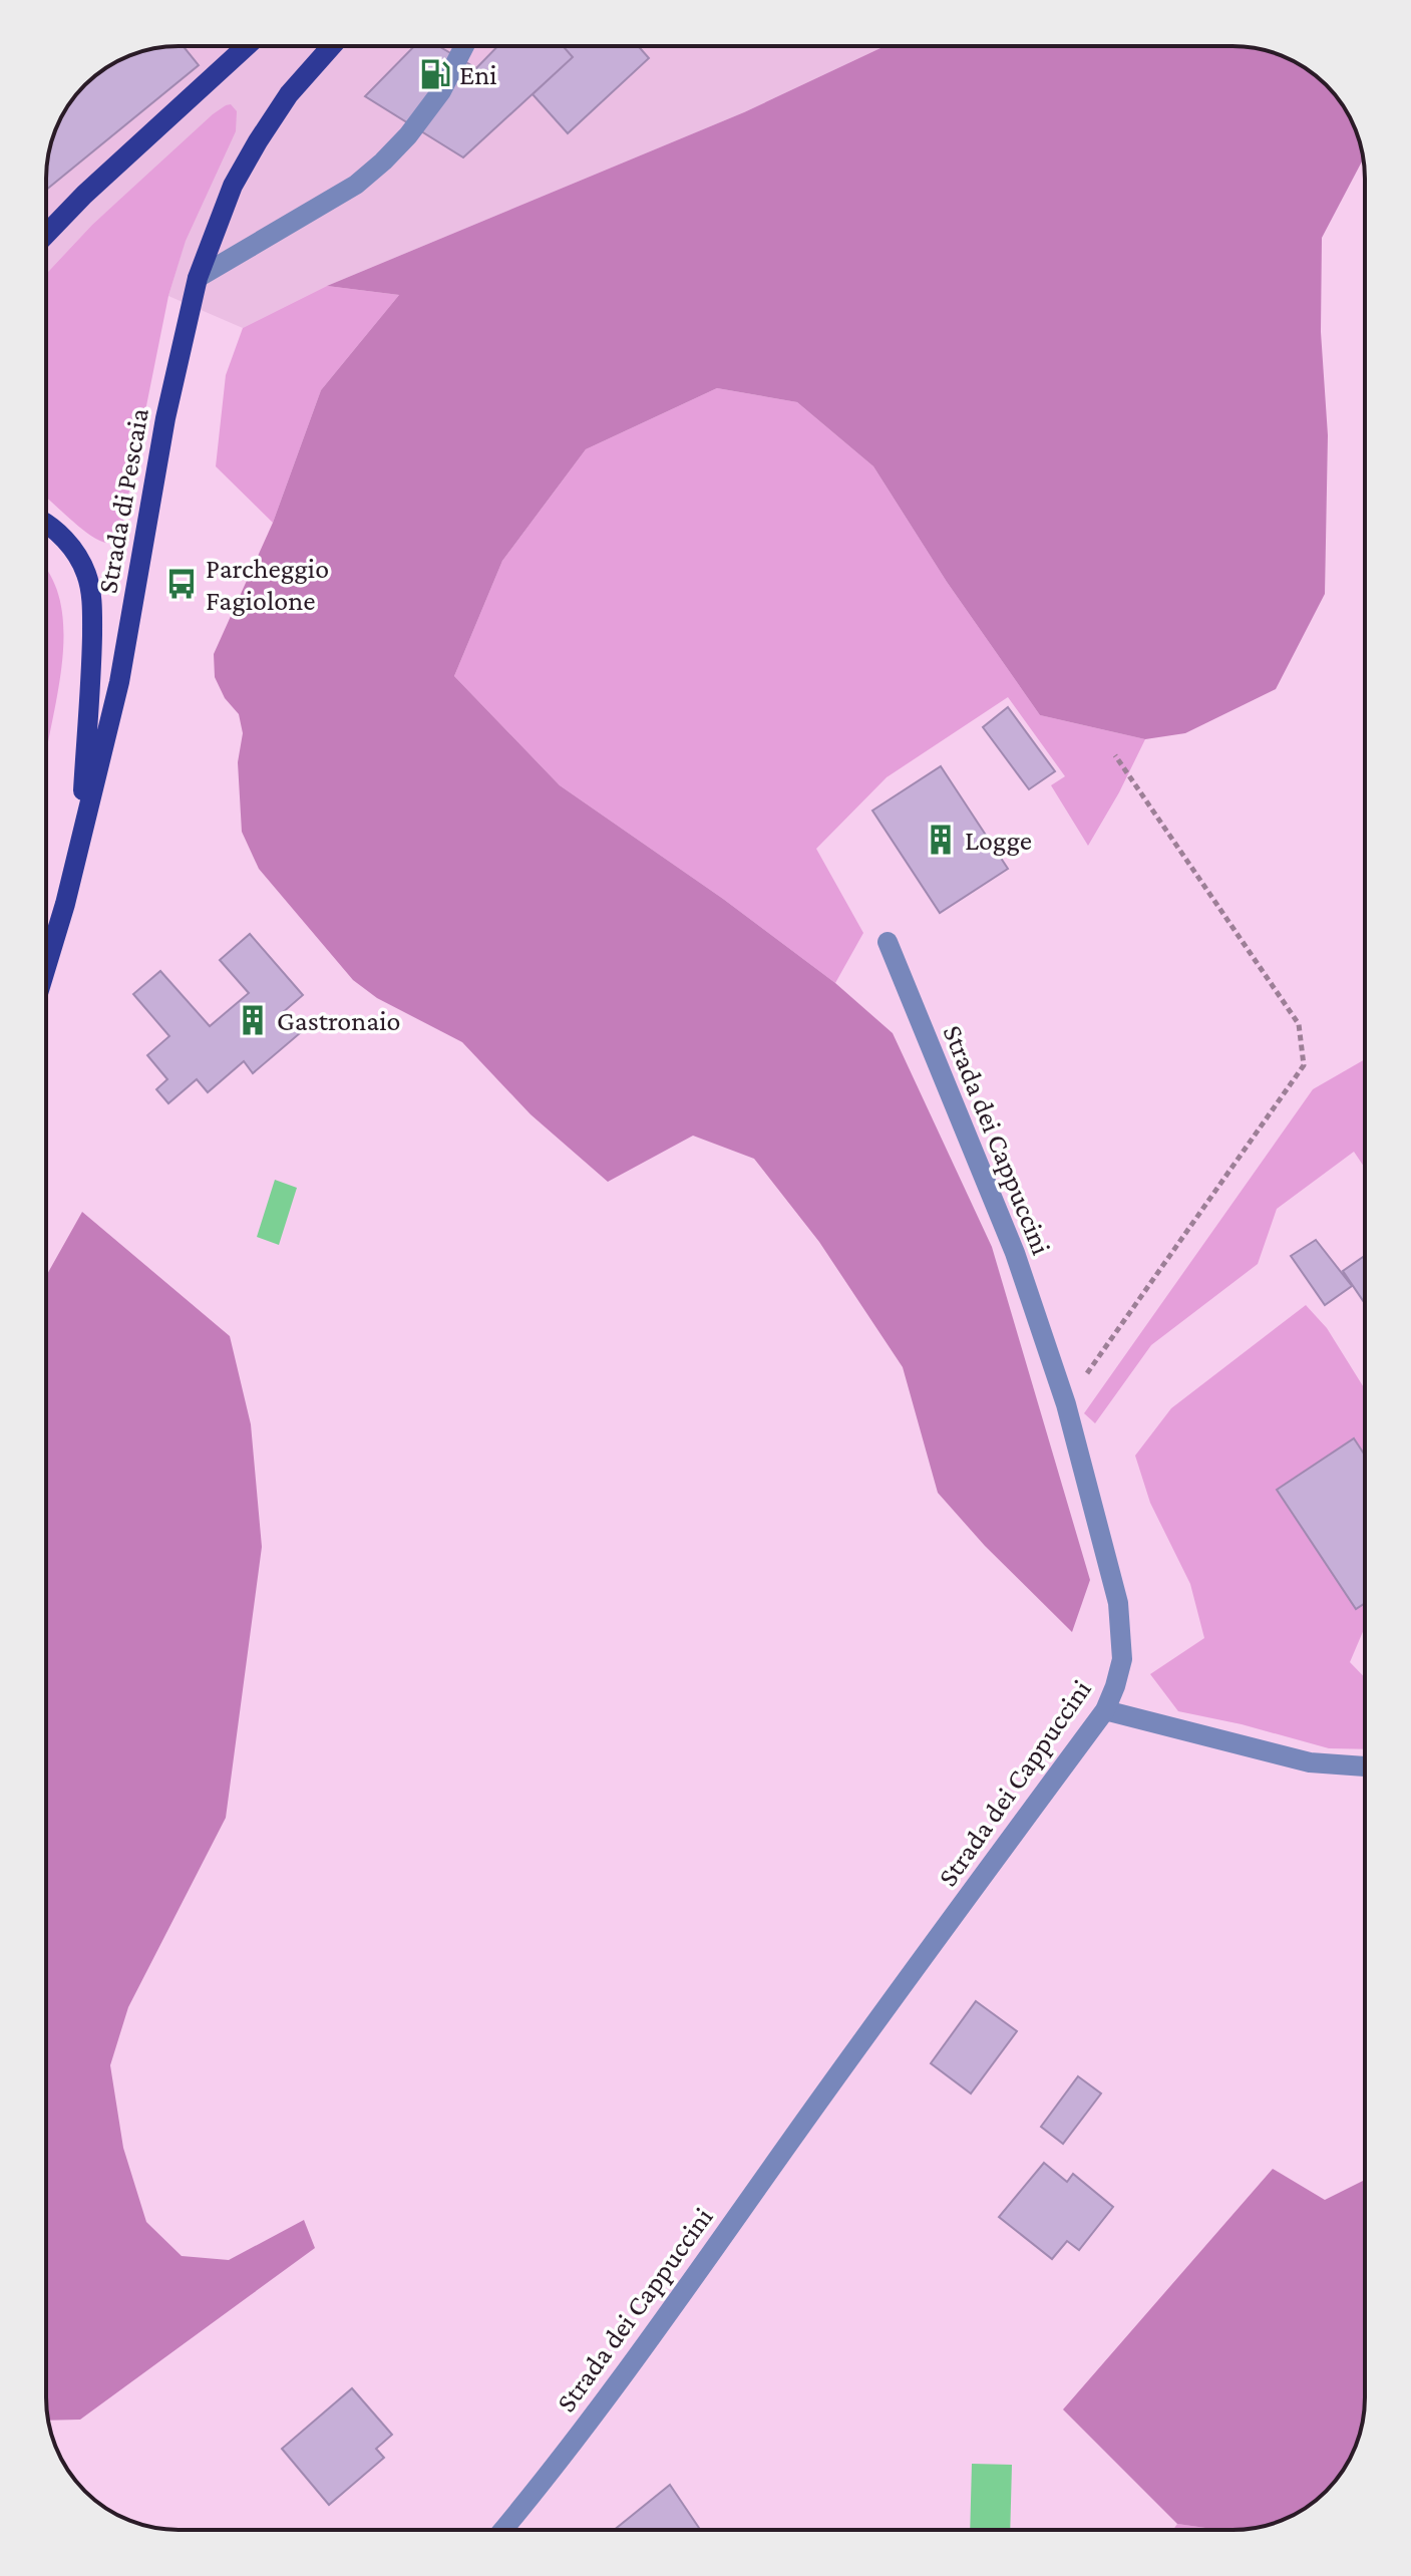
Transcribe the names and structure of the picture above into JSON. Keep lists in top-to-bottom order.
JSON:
{
  "streets": {
    "main road": ["Strada di Pescaia"],
    "street": ["Strada dei Cappuccini"]
  },
  "places": {
    "fuel station": ["Eni"],
    "bus stop": ["Parcheggio Fagiolone"],
    "building": ["Logge", "Gastronaio"]
  }
}
